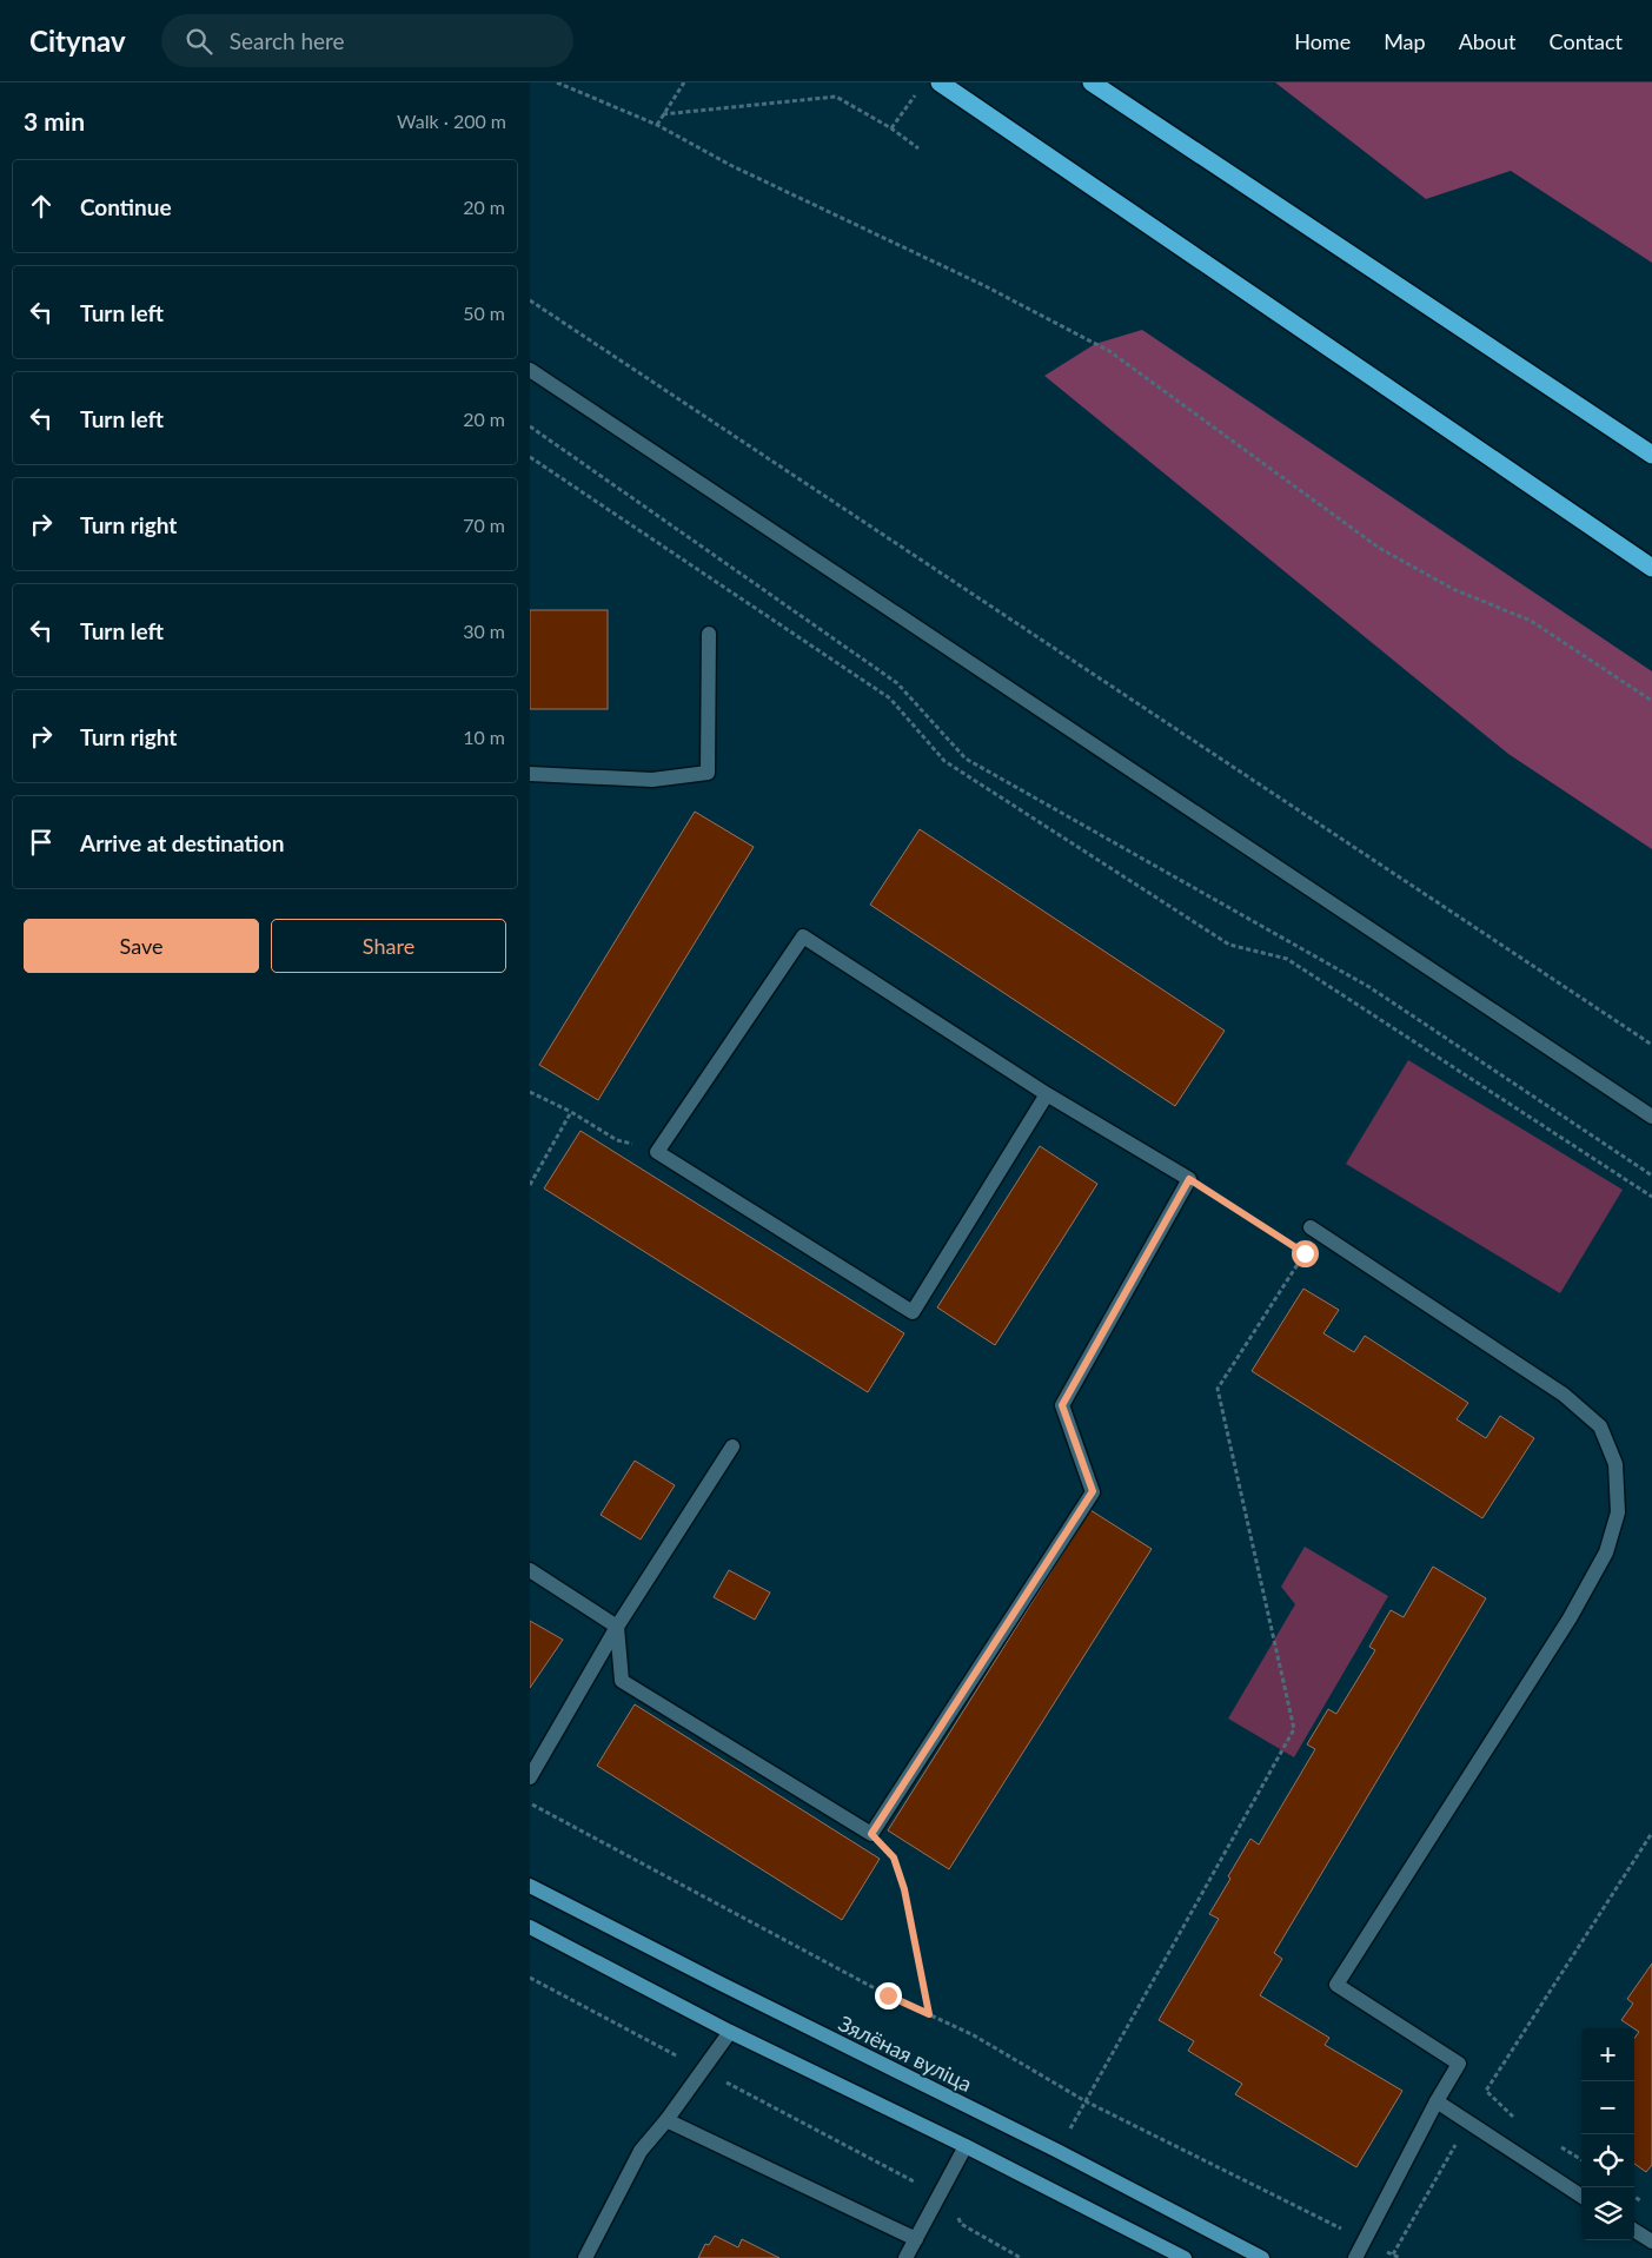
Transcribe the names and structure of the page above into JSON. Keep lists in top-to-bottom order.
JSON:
{
  "streets": {
    "main road": ["Зялёная вуліца"]
  },
  "page": {
    "header": "Citynav",
    "search": "Search here",
    "nav": [
      "Home",
      "Map",
      "About",
      "Contact"
    ],
    "heading": ["3 min", "Walk · 200 m"],
    "list": [
      ["Continue", "20 m"],
      ["Turn left", "50 m"],
      ["Turn left", "20 m"],
      ["Turn right", "70 m"],
      ["Turn left", "30 m"],
      ["Turn right", "10 m"],
      "Arrive at destination"
    ],
    "buttons": ["Save", "Share"],
    "map_buttons": ["+", "−"]
  }
}
